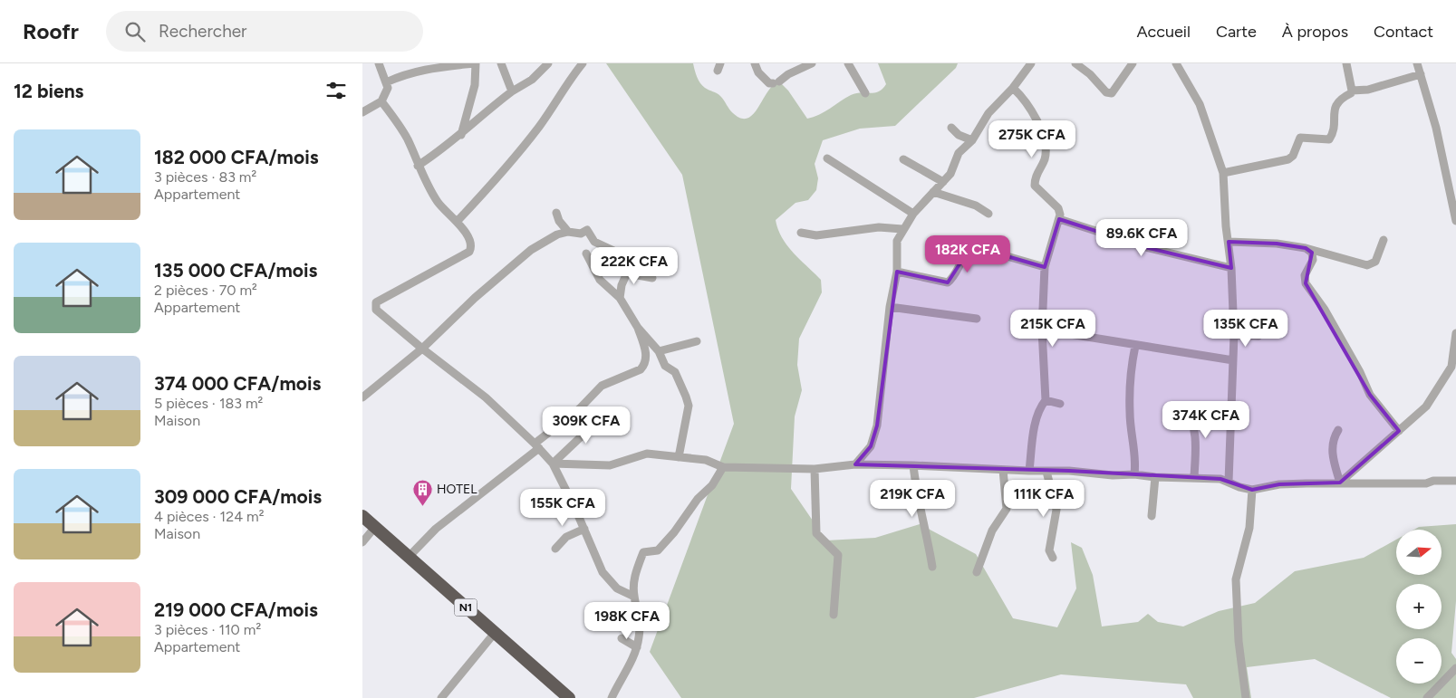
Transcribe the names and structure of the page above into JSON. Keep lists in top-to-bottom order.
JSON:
{
  "streets": {
    "highway": ["N1"]
  },
  "places": {
    "building": ["HOTEL"]
  },
  "north": "right",
  "page": {
    "header": "Roofr",
    "search": "Rechercher",
    "nav": [
      "Accueil",
      "Carte",
      "À propos",
      "Contact"
    ],
    "heading": "12 biens",
    "list": [
      {
        "name": "182 000 CFA/mois",
        "note": "3 pièces · 83 m² · Appartement"
      },
      {
        "name": "135 000 CFA/mois",
        "note": "2 pièces · 70 m² · Appartement"
      },
      {
        "name": "374 000 CFA/mois",
        "note": "5 pièces · 183 m² · Maison"
      },
      {
        "name": "309 000 CFA/mois",
        "note": "4 pièces · 124 m² · Maison"
      },
      {
        "name": "219 000 CFA/mois",
        "note": "3 pièces · 110 m² · Appartement"
      }
    ],
    "price": [
      "275K CFA",
      "89.6K CFA",
      "182K CFA",
      "222K CFA",
      "215K CFA",
      "135K CFA",
      "374K CFA",
      "309K CFA",
      "219K CFA",
      "111K CFA",
      "155K CFA",
      "198K CFA"
    ],
    "map_buttons": ["+", "−"]
  }
}
